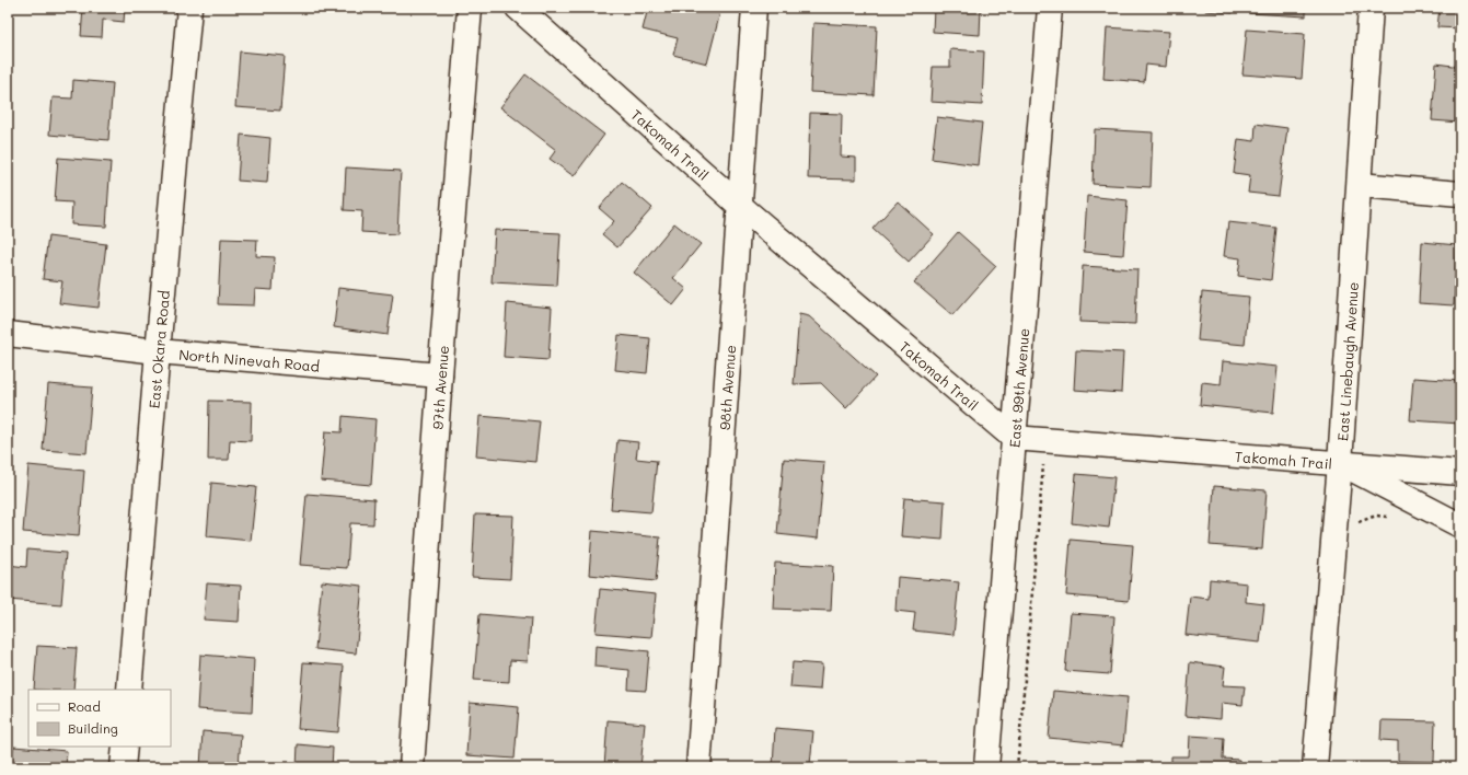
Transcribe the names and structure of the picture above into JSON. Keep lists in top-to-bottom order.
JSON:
{
  "streets": {
    "street": [
      "Takomah Trail",
      "East Okara Road",
      "North Ninevah Road",
      "East Linebaugh Avenue",
      "97th Avenue",
      "98th Avenue",
      "East 99th Avenue"
    ]
  },
  "crossings": [
    ["Takomah Trail", "East Linebaugh Avenue"],
    ["Takomah Trail", "98th Avenue"],
    ["Takomah Trail", "East 99th Avenue"],
    ["East Okara Road", "North Ninevah Road"],
    ["North Ninevah Road", "97th Avenue"]
  ],
  "legend": ["Road", "Building"]
}
